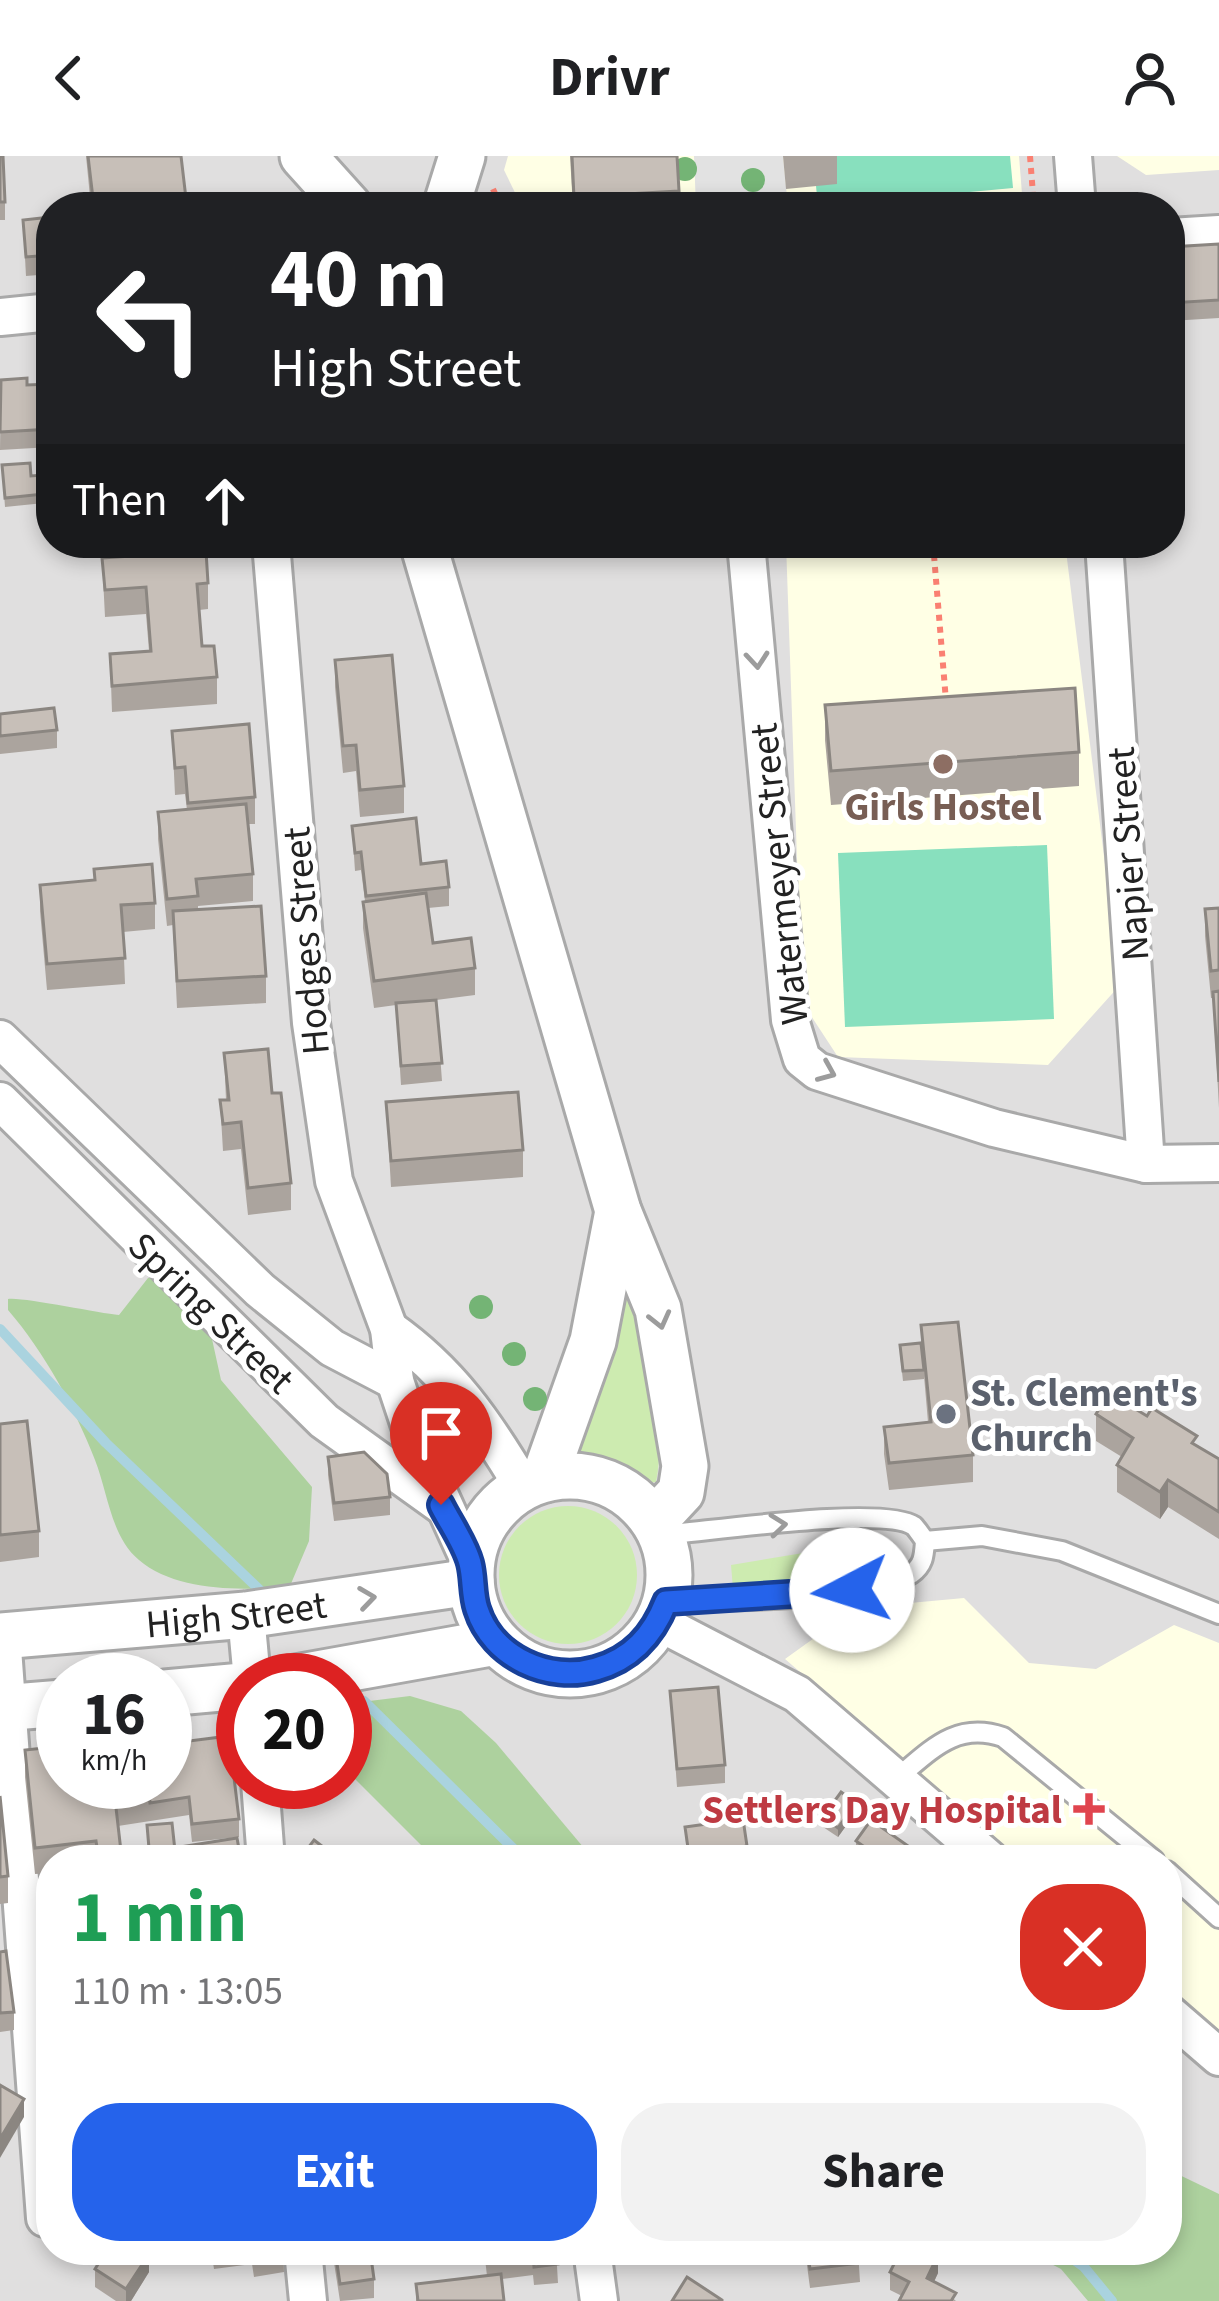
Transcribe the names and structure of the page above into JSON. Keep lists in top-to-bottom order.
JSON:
{
  "streets": {
    "street": [
      "Napier Street",
      "Watermeyer Street",
      "Hodges Street",
      "Spring Street",
      "High Street"
    ]
  },
  "crossings": [
    ["Napier Street", "Watermeyer Street"],
    ["Hodges Street", "Spring Street"],
    ["Hodges Street", "High Street"]
  ],
  "places": {
    "other": ["Girls Hostel", "St. Clement's Church"],
    "health": ["Settlers Day Hospital"]
  },
  "page": {
    "header": "Drivr",
    "turn": ["40 m", "High Street"],
    "then": "Then",
    "speed": "16 km/h",
    "limit": "20",
    "heading": ["1 min", "110 m · 13:05"],
    "buttons": ["Exit", "Share"]
  }
}
